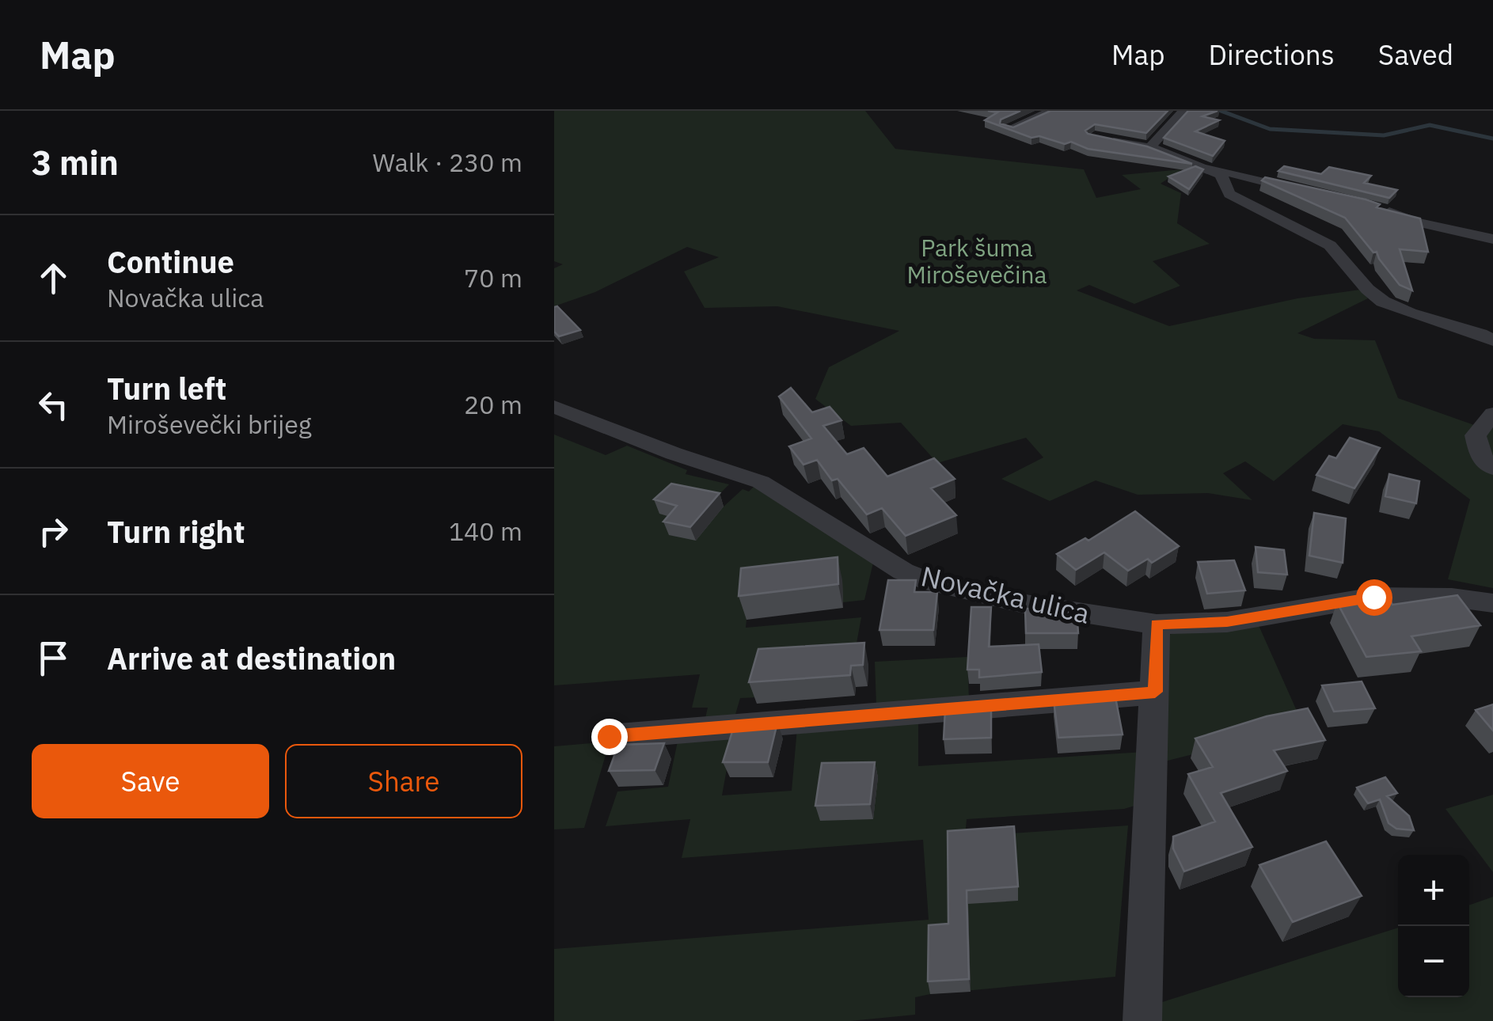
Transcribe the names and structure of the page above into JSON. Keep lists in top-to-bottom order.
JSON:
{
  "streets": {
    "street": ["Novačka ulica"]
  },
  "parks": ["Park šuma Miroševečina"],
  "page": {
    "header": "Map",
    "nav": ["Map", "Directions", "Saved"],
    "heading": ["3 min", "Walk · 230 m"],
    "list": [
      ["Continue", "Novačka ulica", "70 m"],
      ["Turn left", "Miroševečki brijeg", "20 m"],
      ["Turn right", "140 m"],
      "Arrive at destination"
    ],
    "buttons": ["Save", "Share"],
    "map_buttons": ["+", "−"]
  }
}
